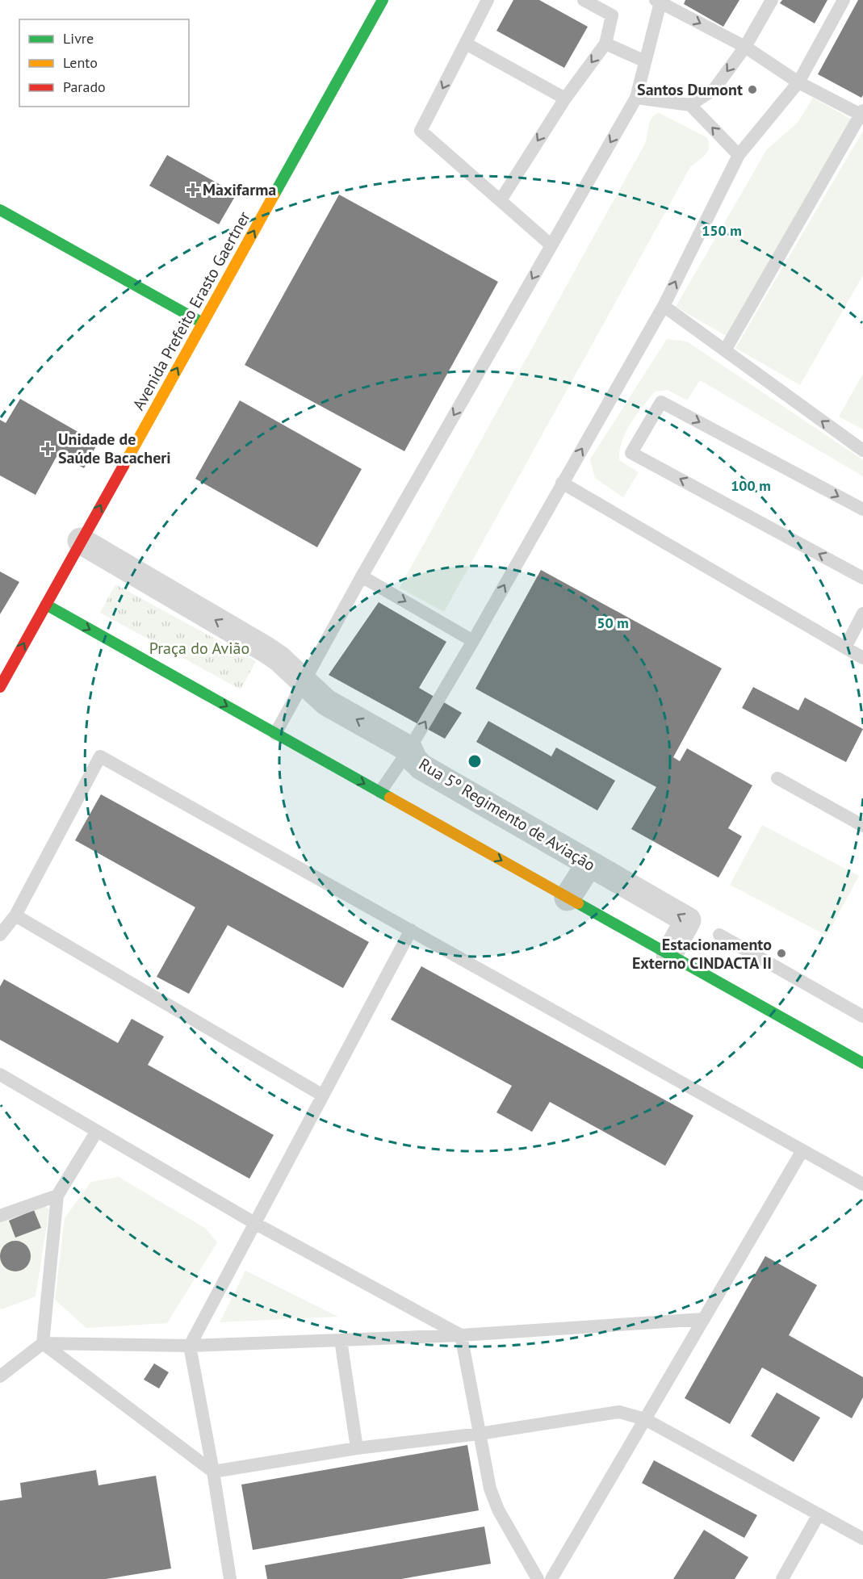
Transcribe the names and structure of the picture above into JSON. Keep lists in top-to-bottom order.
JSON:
{
  "streets": {
    "street": ["Avenida Prefeito Erasto Gaertner", "Rua 5º Regimento de Aviação"]
  },
  "crossings": [
    ["Avenida Prefeito Erasto Gaertner", "Rua 5º Regimento de Aviação"]
  ],
  "one_way": ["Avenida Prefeito Erasto Gaertner"],
  "parks": ["Praça do Avião"],
  "places": {
    "other": ["Santos Dumont", "Estacionamento Externo CINDACTA II"],
    "health": ["Maxifarma", "Unidade de Saúde Bacacheri"]
  },
  "legend": ["Livre", "Lento", "Parado"],
  "rings": ["150 m", "100 m", "50 m"]
}
